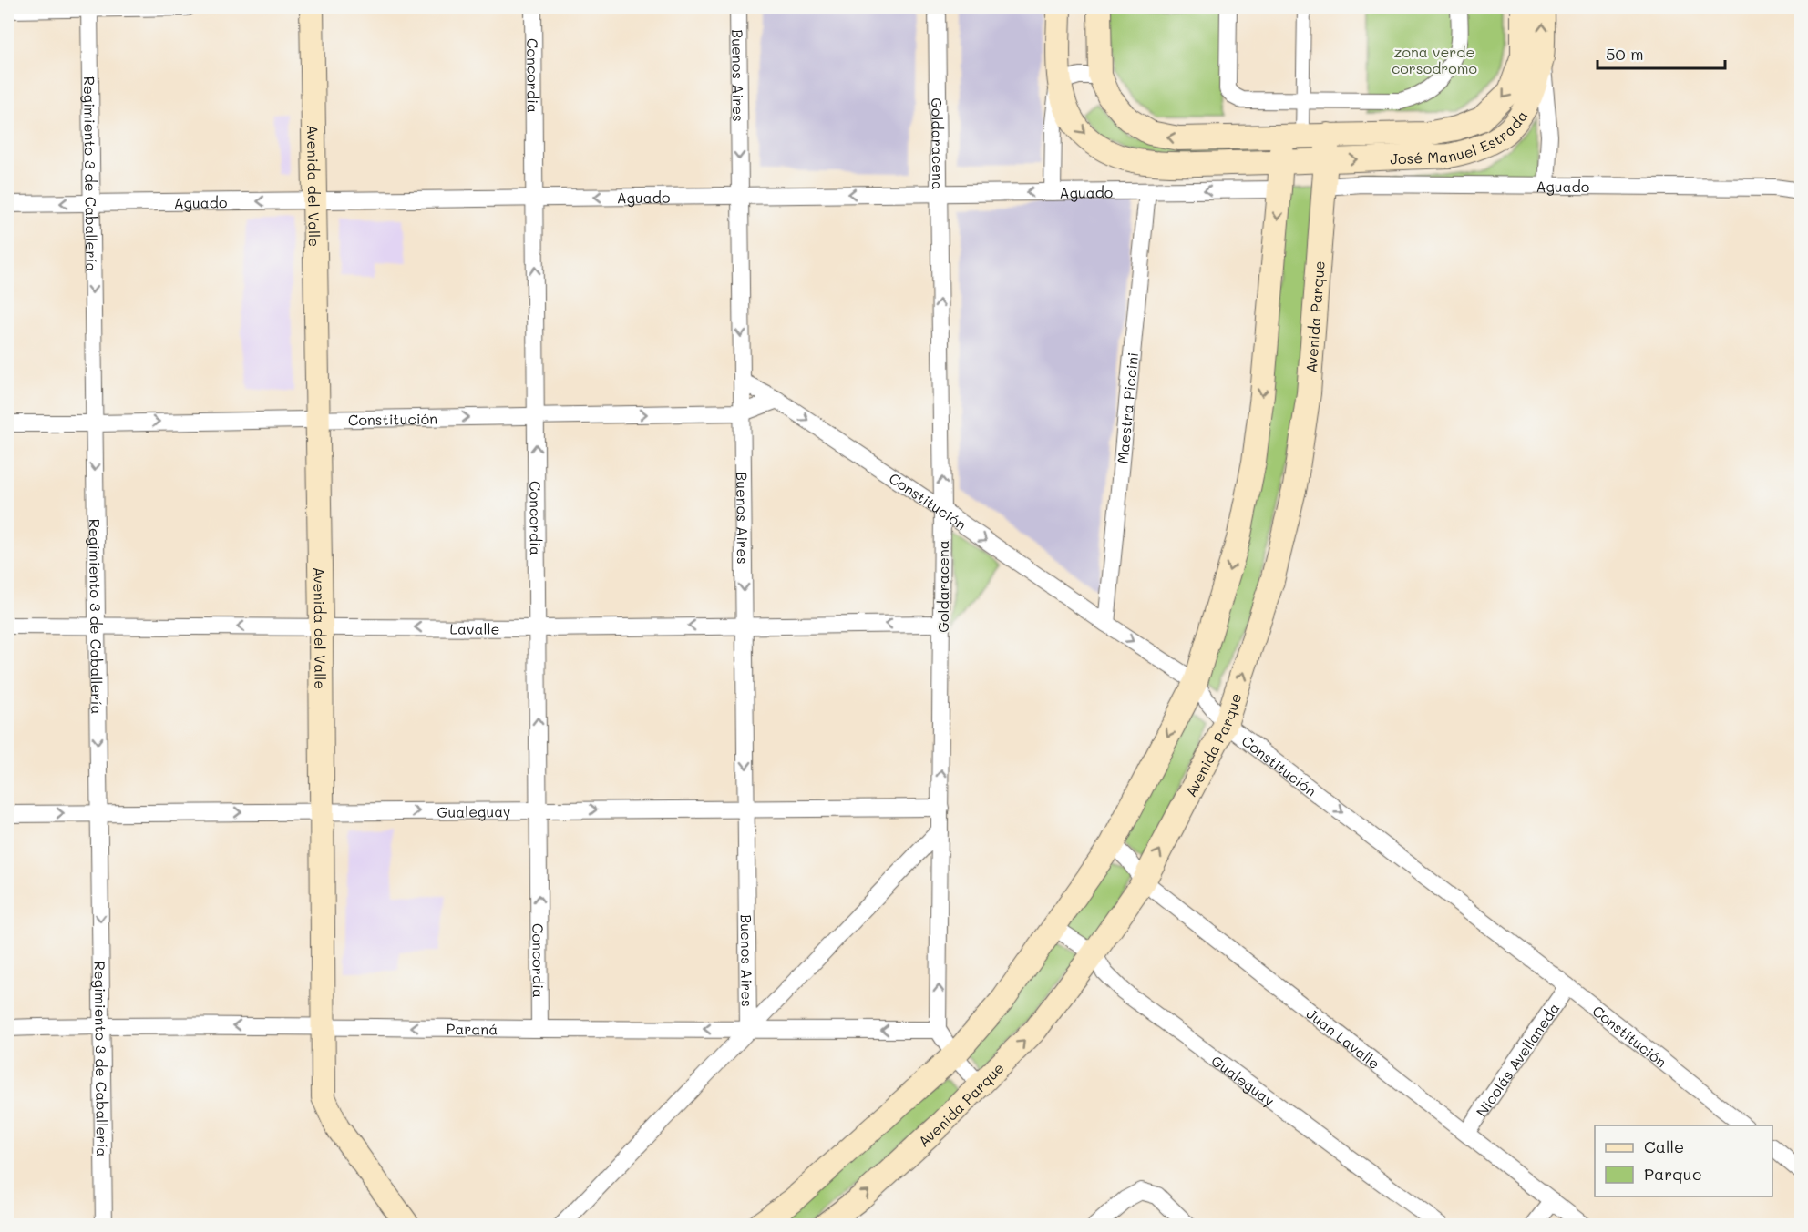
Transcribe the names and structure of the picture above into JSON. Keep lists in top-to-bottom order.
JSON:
{
  "streets": {
    "main road": ["José Manuel Estrada", "Avenida del Valle", "Avenida Parque"],
    "street": [
      "Concordia",
      "Buenos Aires",
      "Goldaracena",
      "Regimiento 3 de Caballería",
      "Aguado",
      "Maestra Piccini",
      "Constitución",
      "Lavalle",
      "Gualeguay",
      "Paraná",
      "Juan Lavalle",
      "Nicolás Avellaneda"
    ]
  },
  "crossings": [
    ["Concordia", "Aguado"],
    ["Concordia", "Constitución"],
    ["Concordia", "Lavalle"],
    ["Concordia", "Gualeguay"],
    ["Concordia", "Paraná"],
    ["Buenos Aires", "Aguado"],
    ["Buenos Aires", "Constitución"],
    ["Buenos Aires", "Lavalle"],
    ["Buenos Aires", "Gualeguay"],
    ["Buenos Aires", "Paraná"],
    ["José Manuel Estrada", "Avenida Parque"],
    ["Goldaracena", "Aguado"],
    ["Goldaracena", "Constitución"],
    ["Goldaracena", "Lavalle"],
    ["Goldaracena", "Gualeguay"],
    ["Goldaracena", "Paraná"],
    ["Regimiento 3 de Caballería", "Aguado"],
    ["Regimiento 3 de Caballería", "Constitución"],
    ["Regimiento 3 de Caballería", "Lavalle"],
    ["Regimiento 3 de Caballería", "Gualeguay"],
    ["Regimiento 3 de Caballería", "Paraná"],
    ["Aguado", "Avenida del Valle"],
    ["Aguado", "Avenida Parque"],
    ["Aguado", "Maestra Piccini"],
    ["Avenida del Valle", "Constitución"],
    ["Avenida del Valle", "Lavalle"],
    ["Avenida del Valle", "Gualeguay"],
    ["Avenida del Valle", "Paraná"],
    ["Avenida Parque", "Constitución"],
    ["Avenida Parque", "Gualeguay"],
    ["Avenida Parque", "Juan Lavalle"],
    ["Maestra Piccini", "Constitución"],
    ["Constitución", "Nicolás Avellaneda"],
    ["Juan Lavalle", "Nicolás Avellaneda"]
  ],
  "one_way": [
    "Concordia",
    "Buenos Aires",
    "José Manuel Estrada",
    "Goldaracena",
    "Regimiento 3 de Caballería",
    "Aguado",
    "Constitución",
    "Lavalle",
    "Gualeguay",
    "Paraná"
  ],
  "parks": ["zona verde corsodromo"],
  "legend": ["Calle", "Parque"],
  "scale_bar": "50 m"
}
